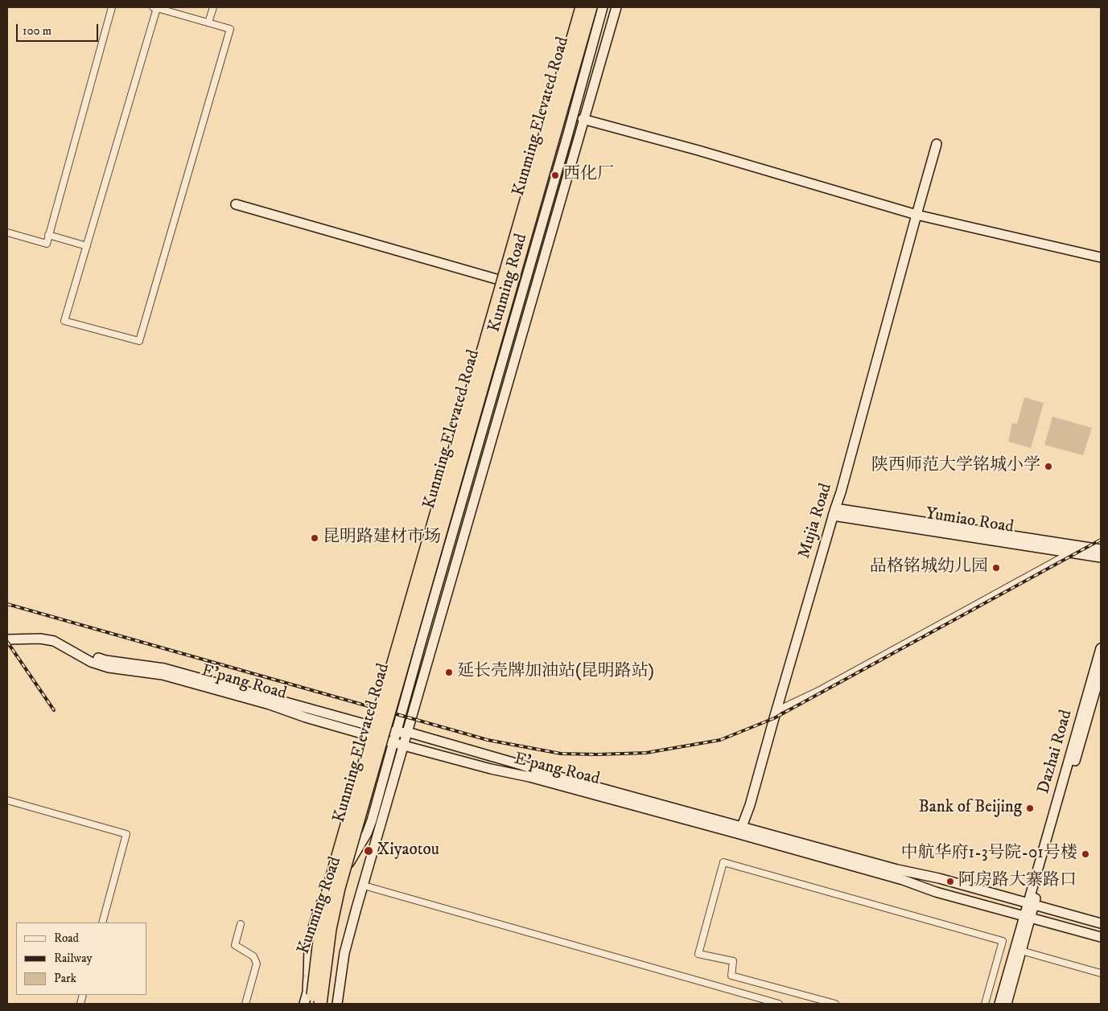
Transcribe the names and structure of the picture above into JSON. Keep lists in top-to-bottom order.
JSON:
{
  "streets": {
    "highway": ["Kunming Elevated Road"],
    "main road": [
      "Kunming Road",
      "Mujia Road",
      "Yumiao Road",
      "E'pang Road",
      "Dazhai Road"
    ]
  },
  "crossings": [
    ["Kunming Elevated Road", "Kunming Road"],
    ["Kunming Road", "E'pang Road"],
    ["Mujia Road", "Yumiao Road"],
    ["Mujia Road", "E'pang Road"],
    ["E'pang Road", "Dazhai Road"]
  ],
  "places": [
    "西化厂",
    "陕西师范大学铭城小学",
    "昆明路建材市场",
    "品格铭城幼儿园",
    "延长壳牌加油站(昆明路站)",
    "Bank of Beijing",
    "Xiyaotou",
    "中航华府1-3号院-01号楼",
    "阿房路大寨路口"
  ],
  "legend": ["Road", "Railway", "Park"],
  "scale_bar": "100 m"
}
